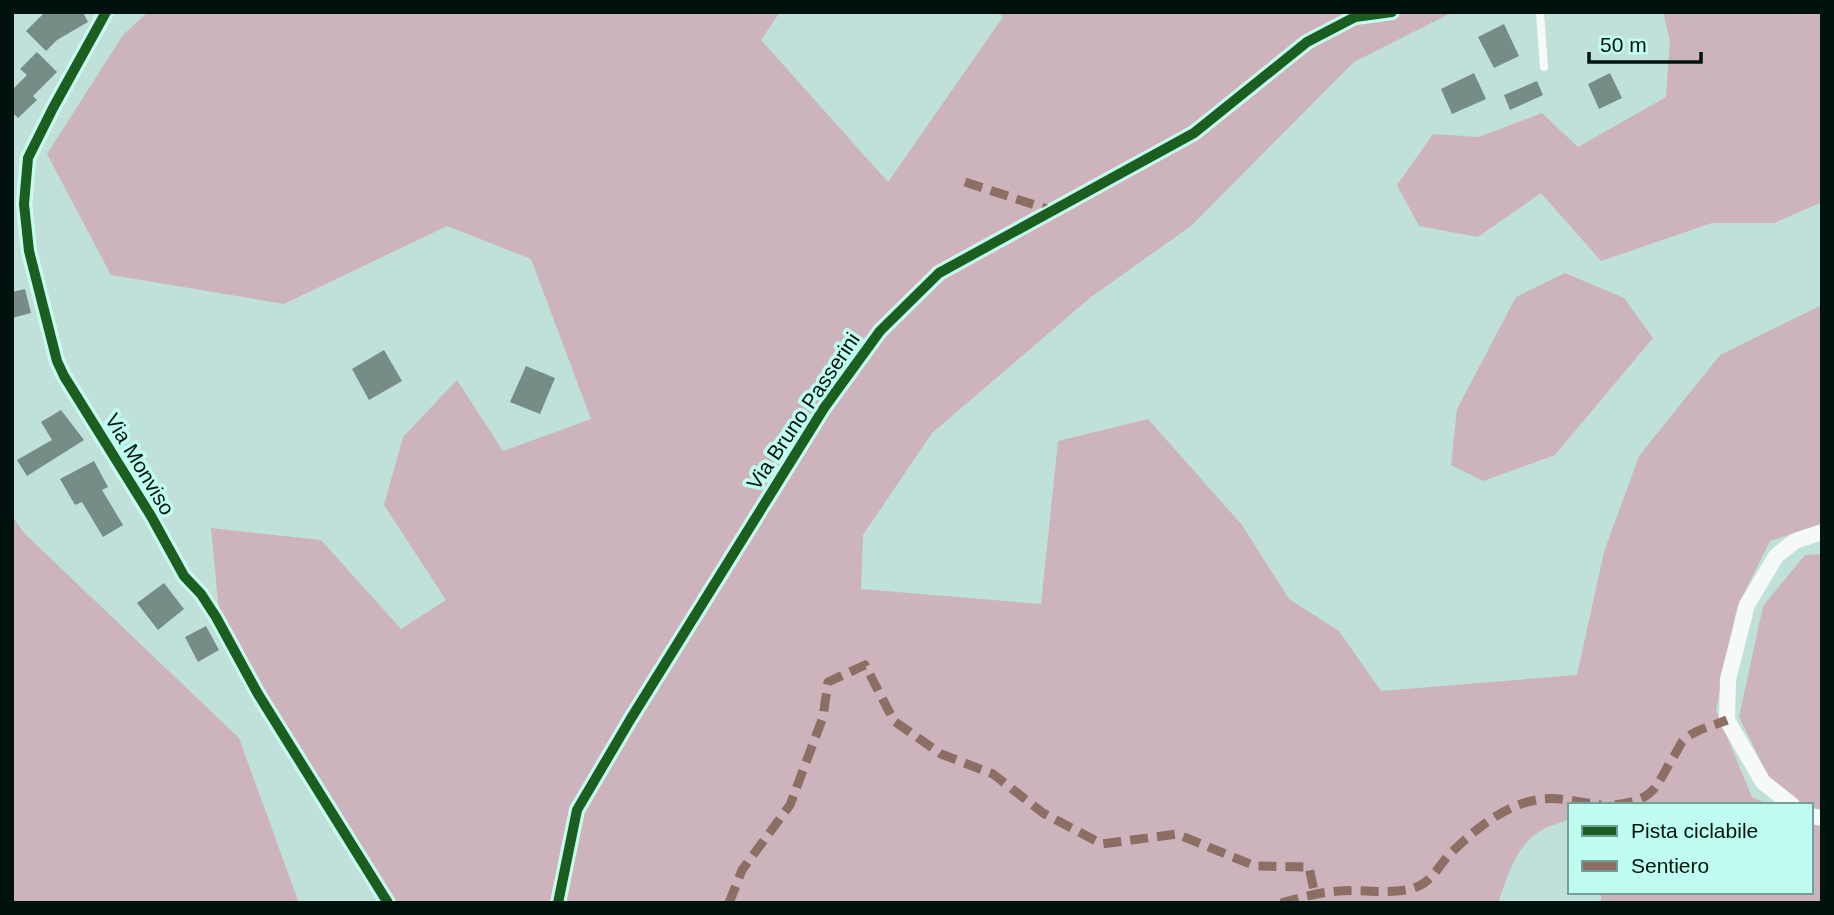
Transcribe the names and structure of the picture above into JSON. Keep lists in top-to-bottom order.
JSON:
{
  "streets": {
    "street": ["Via Bruno Passerini", "Via Monviso"]
  },
  "legend": ["Pista ciclabile", "Sentiero"],
  "scale_bar": "50 m"
}
